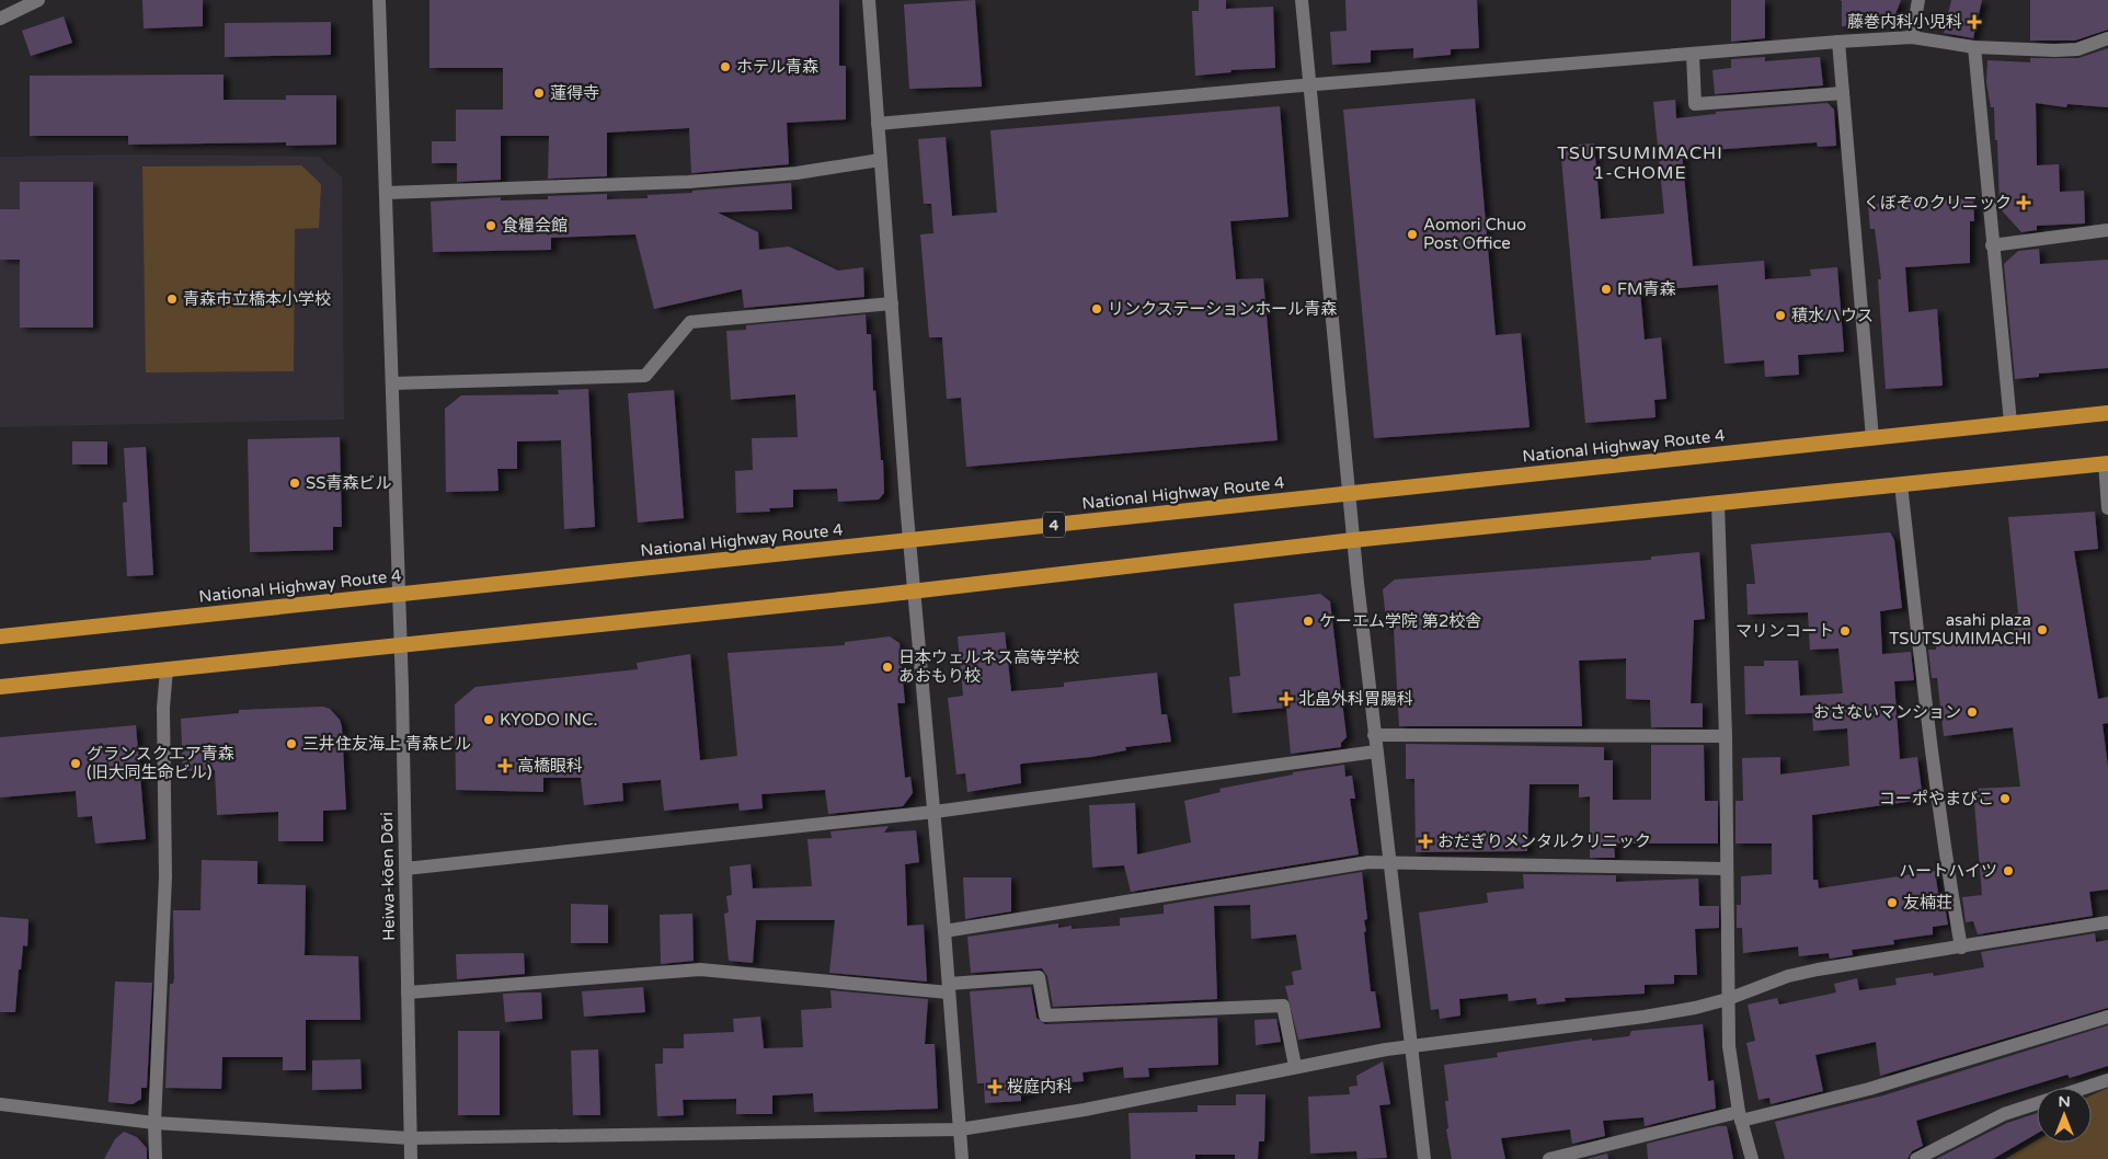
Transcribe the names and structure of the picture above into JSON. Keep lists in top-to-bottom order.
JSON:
{
  "streets": {
    "highway": ["National Highway Route 4", "4"],
    "street": ["Heiwa-kōen Dōri"]
  },
  "crossings": [
    ["National Highway Route 4", "Heiwa-kōen Dōri"]
  ],
  "districts": ["TSUTSUMIMACHI 1-CHOME"],
  "places": {
    "health": [
      "藤巻内科小児科",
      "くぼぞのクリニック",
      "北畠外科胃腸科",
      "高橋眼科",
      "おだぎりメンタルクリニック",
      "桜庭内科"
    ],
    "other": [
      "ホテル青森",
      "蓮得寺",
      "食糧会館",
      "Aomori Chuo Post Office",
      "FM青森",
      "青森市立橋本小学校",
      "リンクステーションホール青森",
      "積水ハウス",
      "SS青森ビル",
      "ケーエム学院 第2校舎",
      "asahi plaza TSUTSUMIMACHI",
      "マリンコート",
      "日本ウェルネス高等学校 あおもり校",
      "おさないマンション",
      "KYODO INC.",
      "三井住友海上 青森ビル",
      "グランスクエア青森 (旧大同生命ビル)",
      "コーポやまびこ",
      "ハートハイツ",
      "友楠荘"
    ]
  },
  "north": "top"
}
